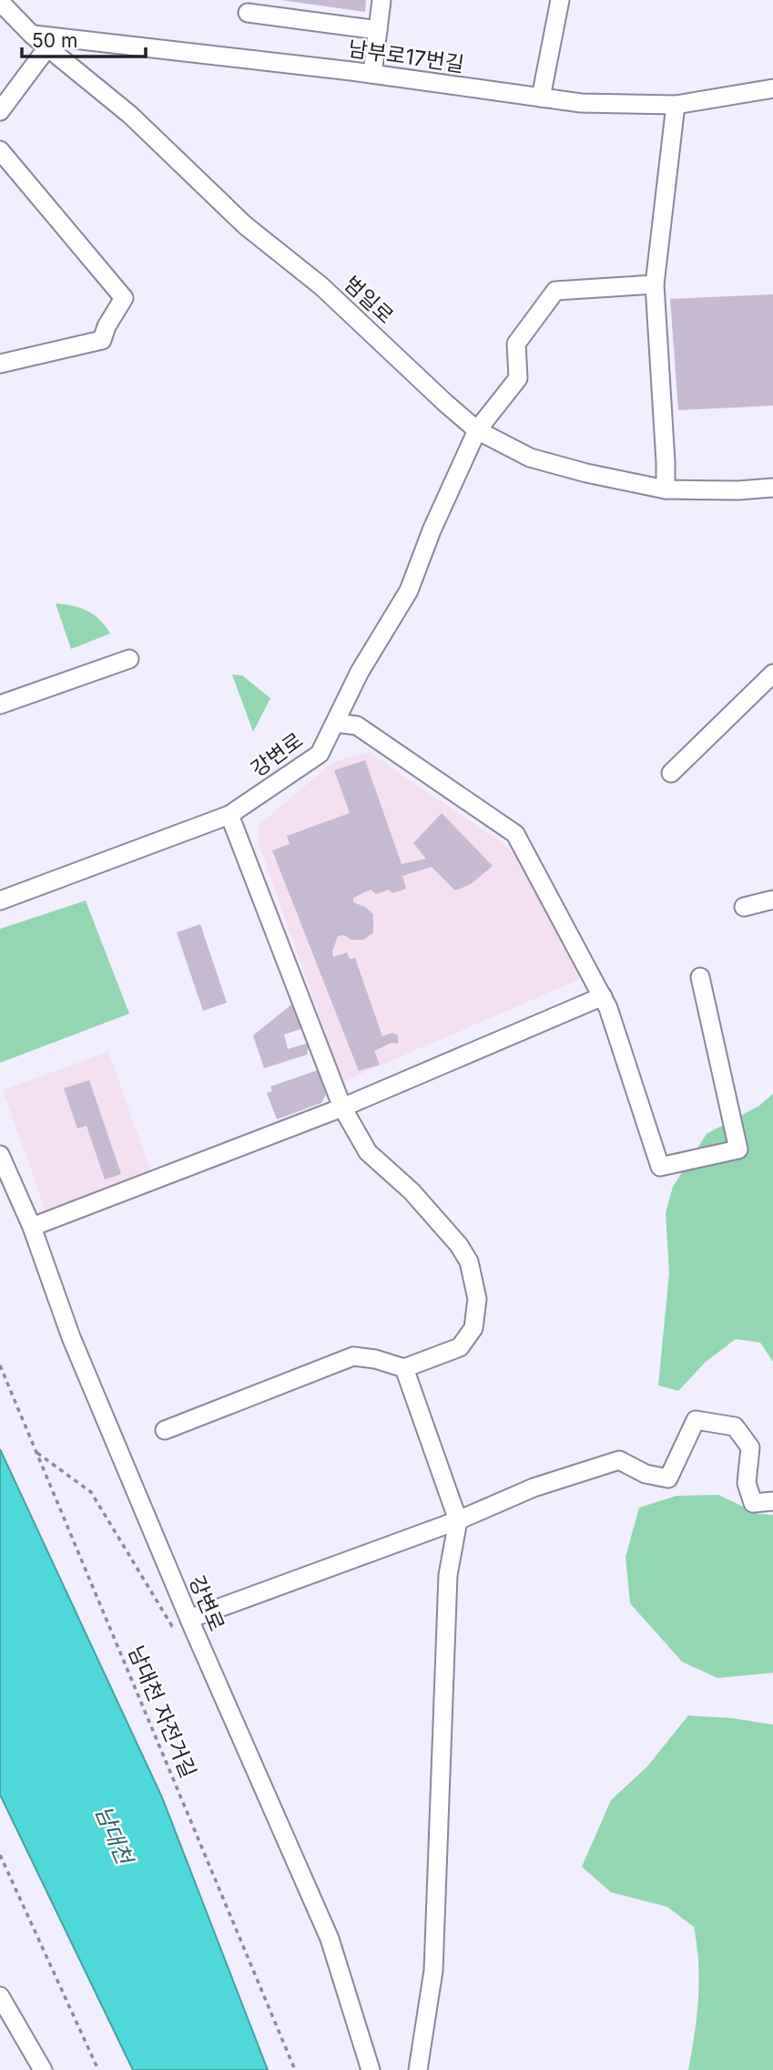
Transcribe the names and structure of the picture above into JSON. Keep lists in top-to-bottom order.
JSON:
{
  "streets": {
    "street": ["남부로17번길", "범일로", "강변로"],
    "path": ["남대천 자전거길"]
  },
  "crossings": [
    ["남부로17번길", "범일로"],
    ["범일로", "강변로"]
  ],
  "water": ["남대천"],
  "scale_bar": "50 m"
}
